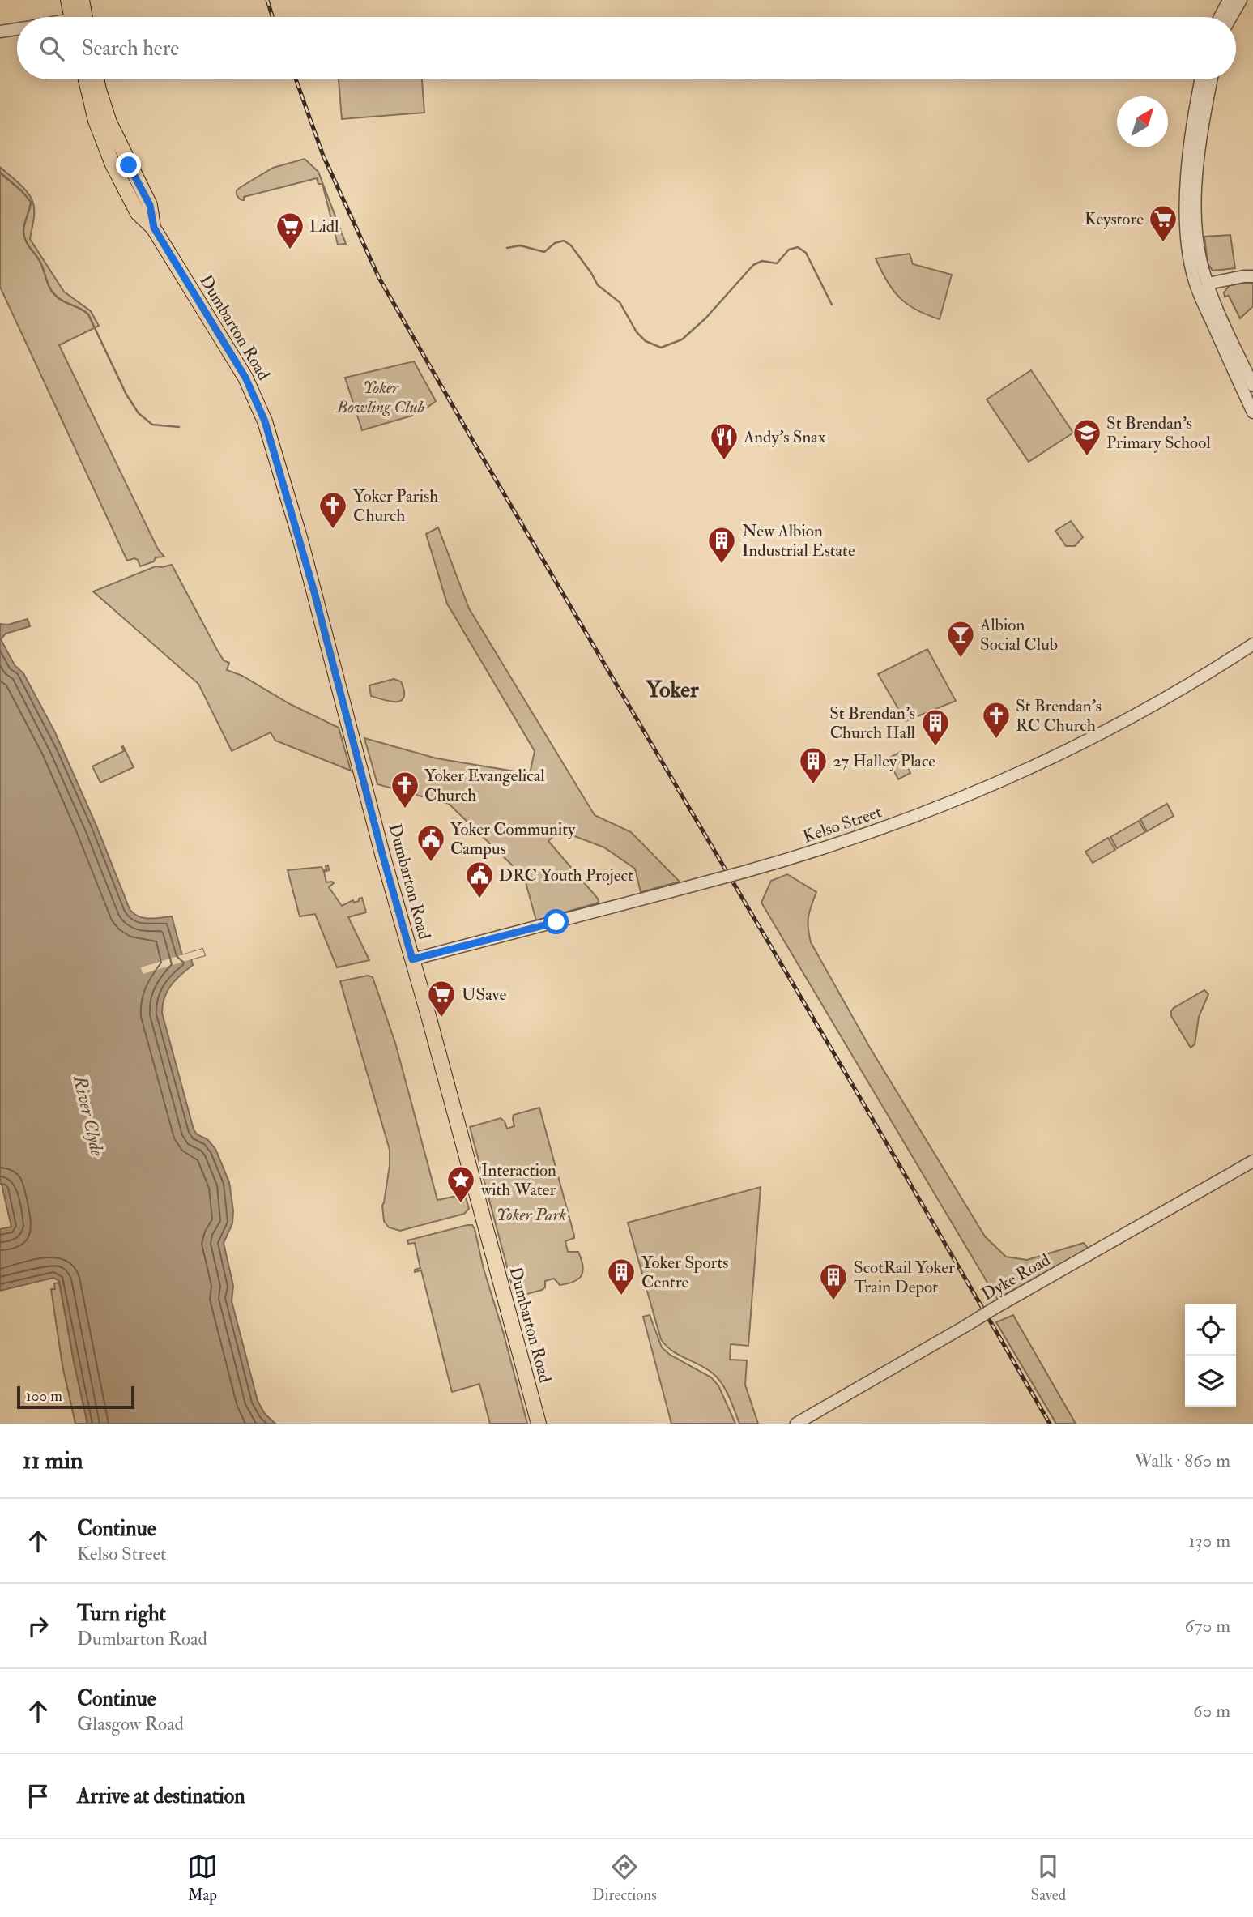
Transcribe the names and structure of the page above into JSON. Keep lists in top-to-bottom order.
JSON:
{
  "streets": {
    "main road": ["Dumbarton Road"],
    "street": ["Kelso Street", "Dyke Road"]
  },
  "crossings": [
    ["Dumbarton Road", "Kelso Street"]
  ],
  "districts": ["Yoker"],
  "water": ["River Clyde"],
  "parks": ["Yoker Bowling Club", "Yoker Park"],
  "places": {
    "supermarket": ["Keystore", "Lidl", "USave"],
    "school or university": ["St Brendan's Primary School"],
    "restaurant": ["Andy's Snax"],
    "church": ["Yoker Parish Church", "St Brendan's RC Church", "Yoker Evangelical Church"],
    "building": [
      "New Albion Industrial Estate",
      "St Brendan's Church Hall",
      "27 Halley Place",
      "Yoker Sports Centre",
      "ScotRail Yoker Train Depot"
    ],
    "bar": ["Albion Social Club"],
    "public building": ["Yoker Community Campus", "DRC Youth Project"],
    "place": ["Interaction with Water"]
  },
  "scale_bar": "100 m",
  "north": "top right",
  "page": {
    "search": "Search here",
    "scale": "100 m",
    "heading": ["11 min", "Walk · 860 m"],
    "list": [
      ["Continue", "Kelso Street", "130 m"],
      ["Turn right", "Dumbarton Road", "670 m"],
      ["Continue", "Glasgow Road", "60 m"],
      "Arrive at destination"
    ],
    "nav": ["Map", "Directions", "Saved"]
  }
}
